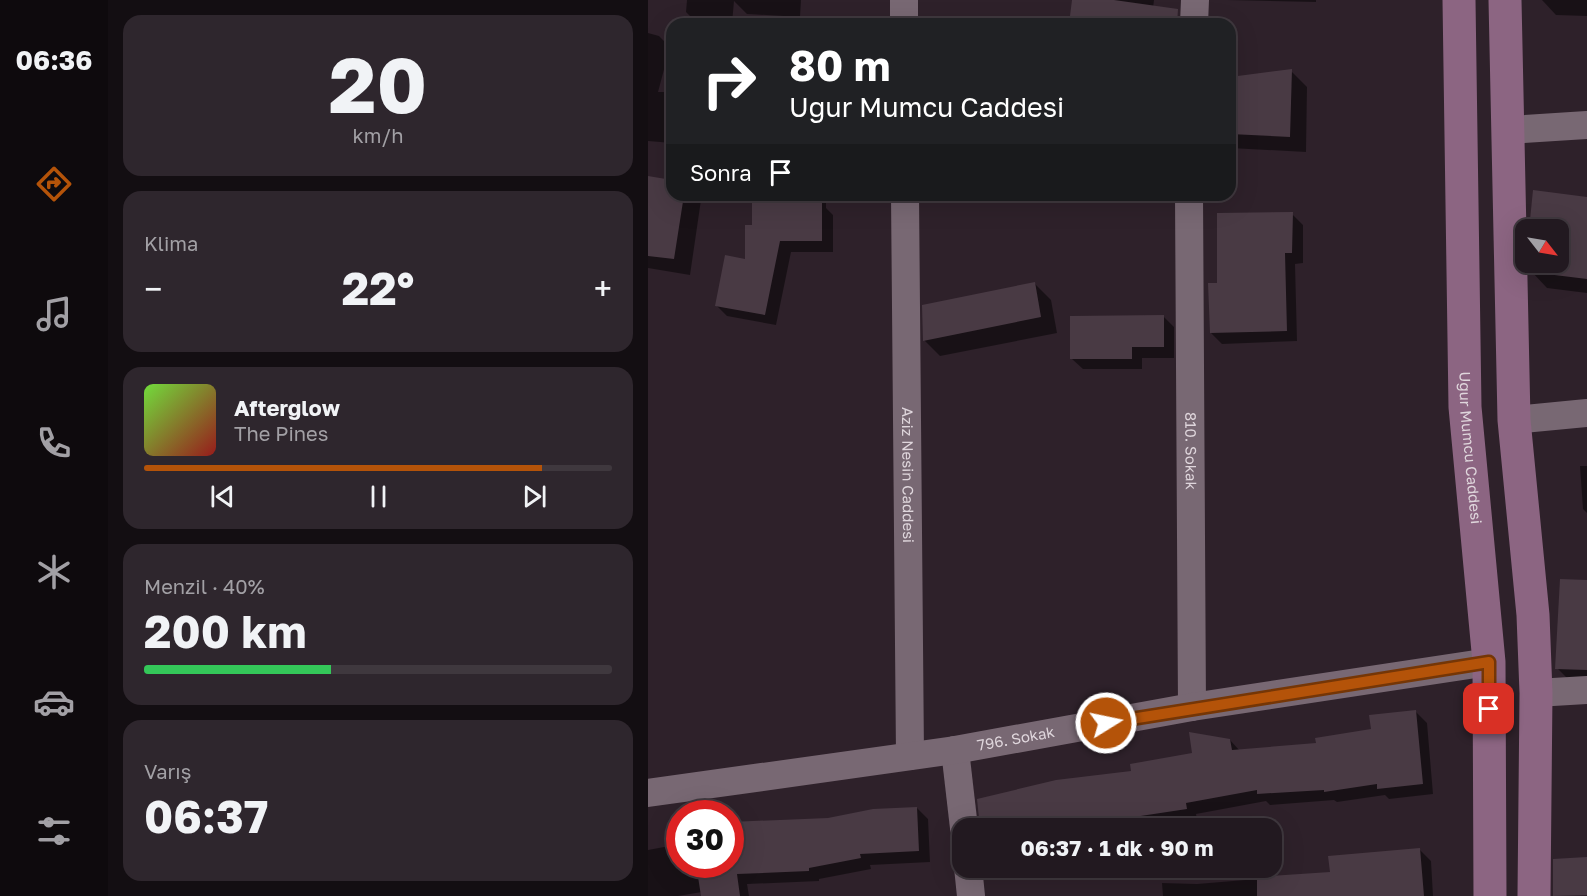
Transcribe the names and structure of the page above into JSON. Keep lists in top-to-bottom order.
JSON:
{
  "streets": {
    "street": [
      "Uğur Mumcu Caddesi",
      "810. Sokak",
      "Aziz Nesin Caddesi",
      "796. Sokak"
    ]
  },
  "crossings": [
    ["Uğur Mumcu Caddesi", "796. Sokak"],
    ["810. Sokak", "796. Sokak"],
    ["Aziz Nesin Caddesi", "796. Sokak"]
  ],
  "north": "bottom right",
  "page": {
    "tabs": "06:36",
    "tile": [
      ["20", "km/h"],
      "Klima",
      ["Menzil · 40%", "200 km"],
      ["Varış", "06:37"]
    ],
    "turn": ["80 m", "Uğur Mumcu Caddesi"],
    "then": "Sonra",
    "heat": ["−", "22°", "+"],
    "song": ["Afterglow", "The Pines"],
    "limit": "30",
    "trip": "06:37 · 1 dk · 90 m"
  }
}
